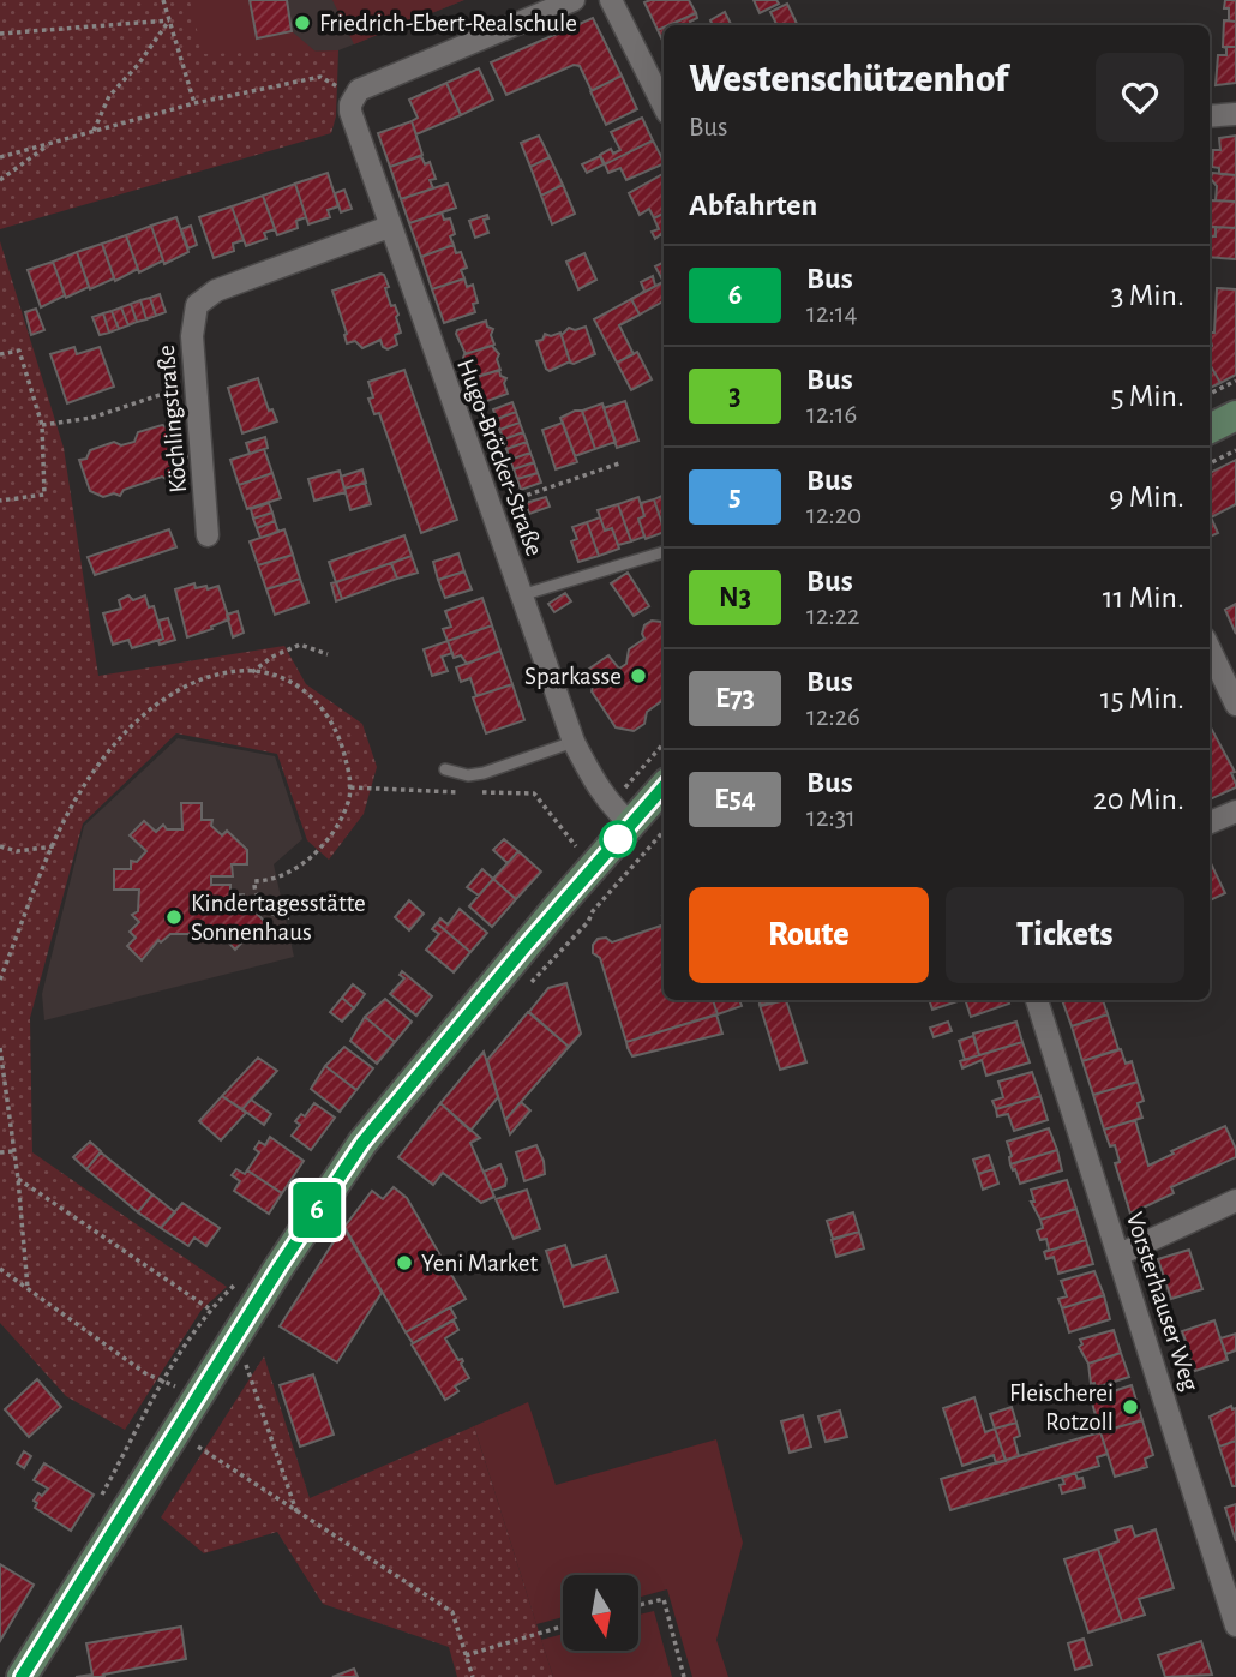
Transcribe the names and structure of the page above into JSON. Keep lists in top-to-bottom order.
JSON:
{
  "streets": {
    "street": ["Köchlingstraße", "Hugo-Bröcker-Straße", "Vorsterhauser Weg"]
  },
  "crossings": [
    ["Köchlingstraße", "Hugo-Bröcker-Straße"]
  ],
  "places": [
    "Friedrich-Ebert-Realschule",
    "Sparkasse",
    "Kindertagesstätte Sonnenhaus",
    "Yeni Market",
    "Fleischerei Rotzoll"
  ],
  "lines": ["bus line 6"],
  "north": "bottom",
  "page": {
    "on_map": "6",
    "heading": [
      ["Westenschützenhof", "Bus"],
      "Abfahrten"
    ],
    "list": [
      {
        "mark": "6",
        "name": "Bus",
        "note": "12:14",
        "value": "3 Min."
      },
      {
        "mark": "3",
        "name": "Bus",
        "note": "12:16",
        "value": "5 Min."
      },
      {
        "mark": "5",
        "name": "Bus",
        "note": "12:20",
        "value": "9 Min."
      },
      {
        "mark": "N3",
        "name": "Bus",
        "note": "12:22",
        "value": "11 Min."
      },
      {
        "mark": "E73",
        "name": "Bus",
        "note": "12:26",
        "value": "15 Min."
      },
      {
        "mark": "E54",
        "name": "Bus",
        "note": "12:31",
        "value": "20 Min."
      }
    ],
    "buttons": ["Route", "Tickets"]
  }
}
